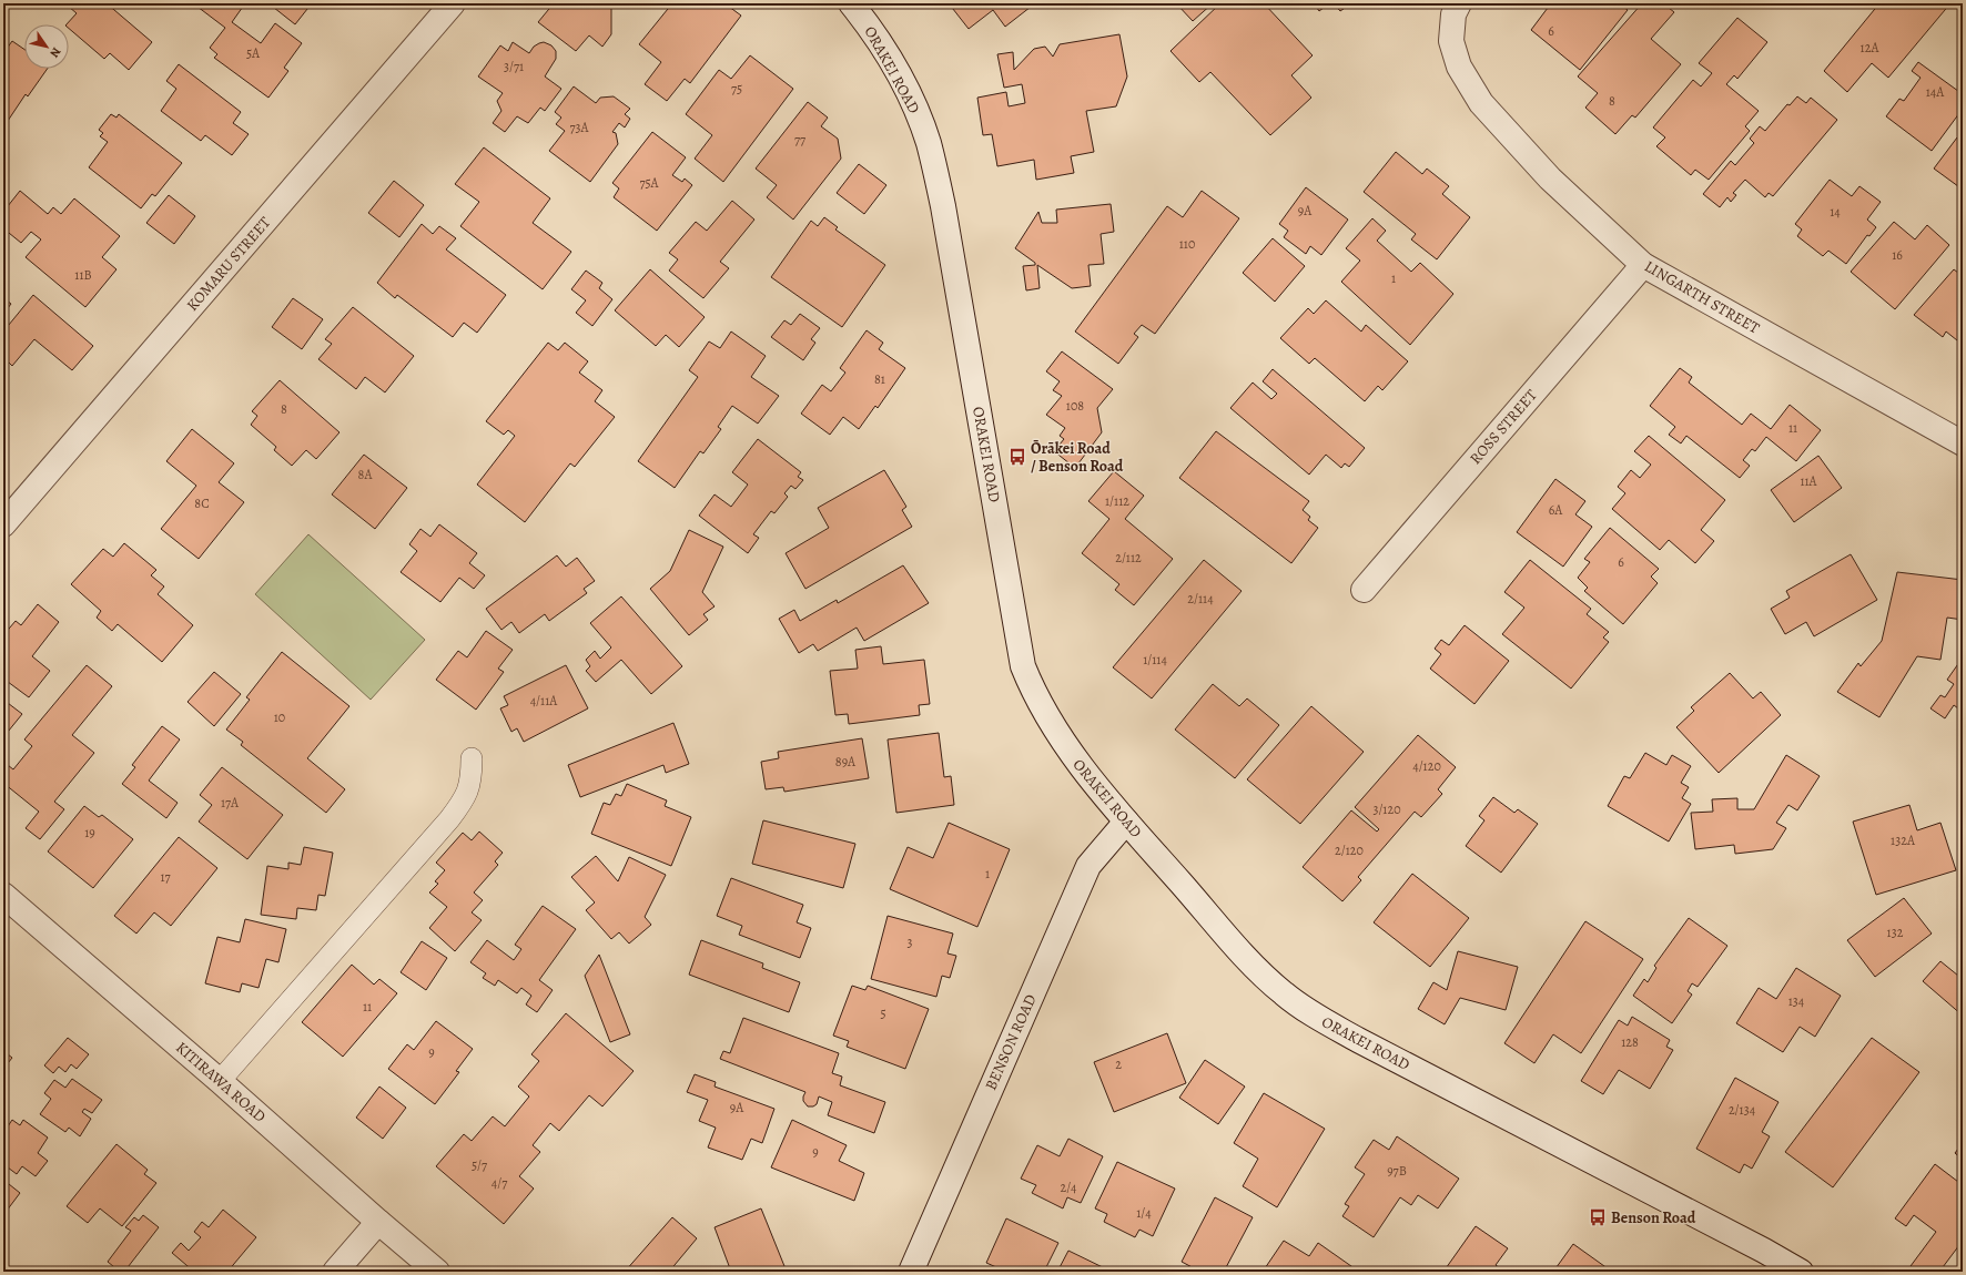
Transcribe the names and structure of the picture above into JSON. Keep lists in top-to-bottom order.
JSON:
{
  "streets": {
    "street": [
      "ORAKEI ROAD",
      "KOMARU STREET",
      "LINGARTH STREET",
      "ROSS STREET",
      "BENSON ROAD",
      "KITIRAWA ROAD"
    ]
  },
  "crossings": [
    ["ORAKEI ROAD", "BENSON ROAD"],
    ["LINGARTH STREET", "ROSS STREET"]
  ],
  "places": {
    "bus stop": ["Ōrākei Road / Benson Road", "Benson Road"]
  },
  "house_numbers": [
    "6",
    "12A",
    "5A",
    "3/71",
    "75",
    "14A",
    "8",
    "73A",
    "77",
    "75A",
    "9A",
    "14",
    "110",
    "16",
    "11B",
    "1",
    "81",
    "108",
    "8",
    "11",
    "8A",
    "11A",
    "1/112",
    "8C",
    "6A",
    "2/112",
    "6",
    "2/114",
    "1/114",
    "4/11A",
    "10",
    "89A",
    "4/120",
    "17A",
    "3/120",
    "19",
    "132A",
    "2/120",
    "1",
    "17",
    "132",
    "3",
    "134",
    "11",
    "5",
    "128",
    "9",
    "2",
    "9A",
    "2/134",
    "9",
    "5/7",
    "97B",
    "4/7",
    "2/4",
    "1/4"
  ],
  "north": "bottom right"
}
